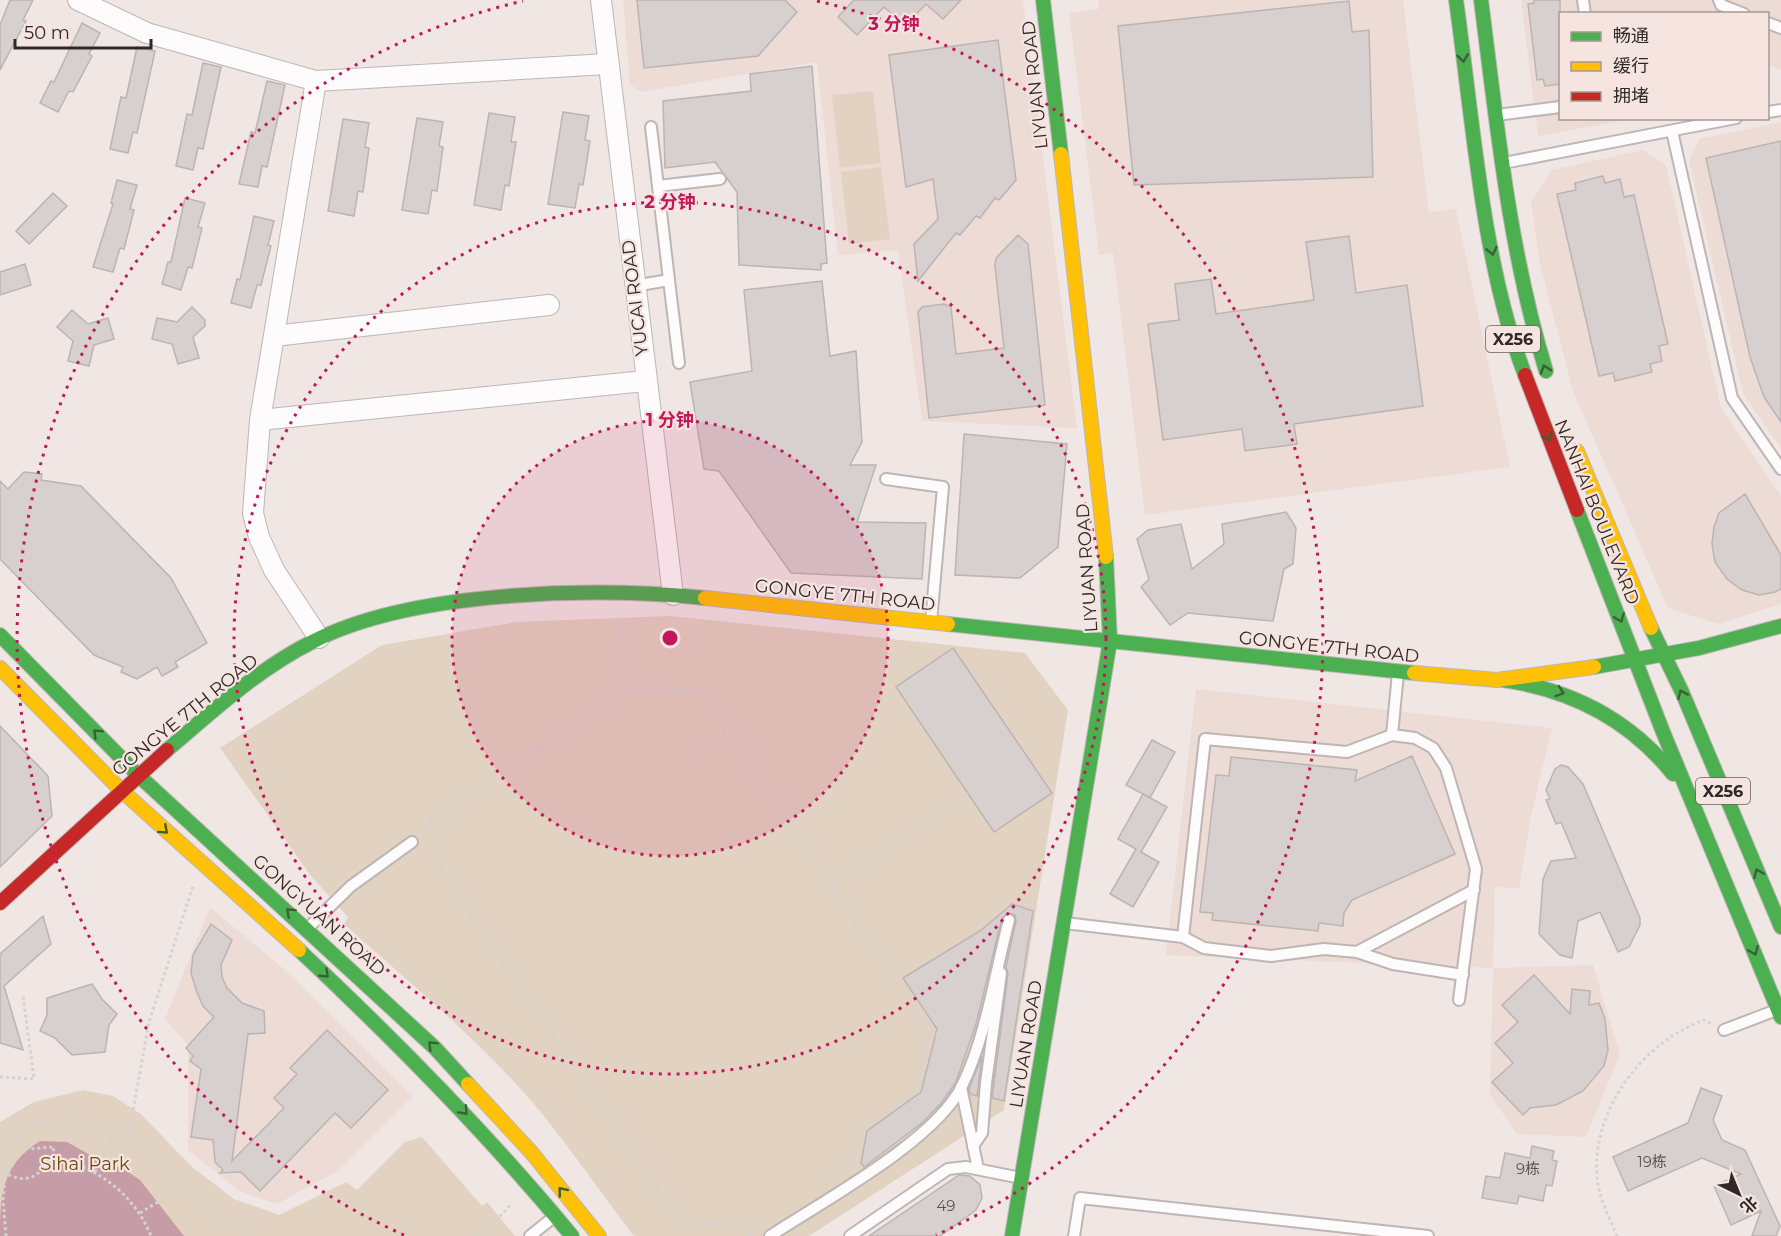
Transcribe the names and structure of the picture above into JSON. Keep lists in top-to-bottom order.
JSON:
{
  "streets": {
    "street": [
      "LIYUAN ROAD",
      "YUCAI ROAD",
      "X256",
      "NANHAI BOULEVARD",
      "GONGYE 7TH ROAD",
      "GONGYUAN ROAD"
    ]
  },
  "crossings": [
    ["LIYUAN ROAD", "GONGYE 7TH ROAD"],
    ["YUCAI ROAD", "GONGYE 7TH ROAD"],
    ["NANHAI BOULEVARD", "GONGYE 7TH ROAD"],
    ["GONGYE 7TH ROAD", "GONGYUAN ROAD"]
  ],
  "parks": ["Sihai Park"],
  "house_numbers": ["19栋", "9栋", "49"],
  "legend": ["畅通", "缓行", "拥堵"],
  "scale_bar": "50 m",
  "north": "bottom right",
  "rings": ["3 分钟", "2 分钟", "1 分钟"]
}
